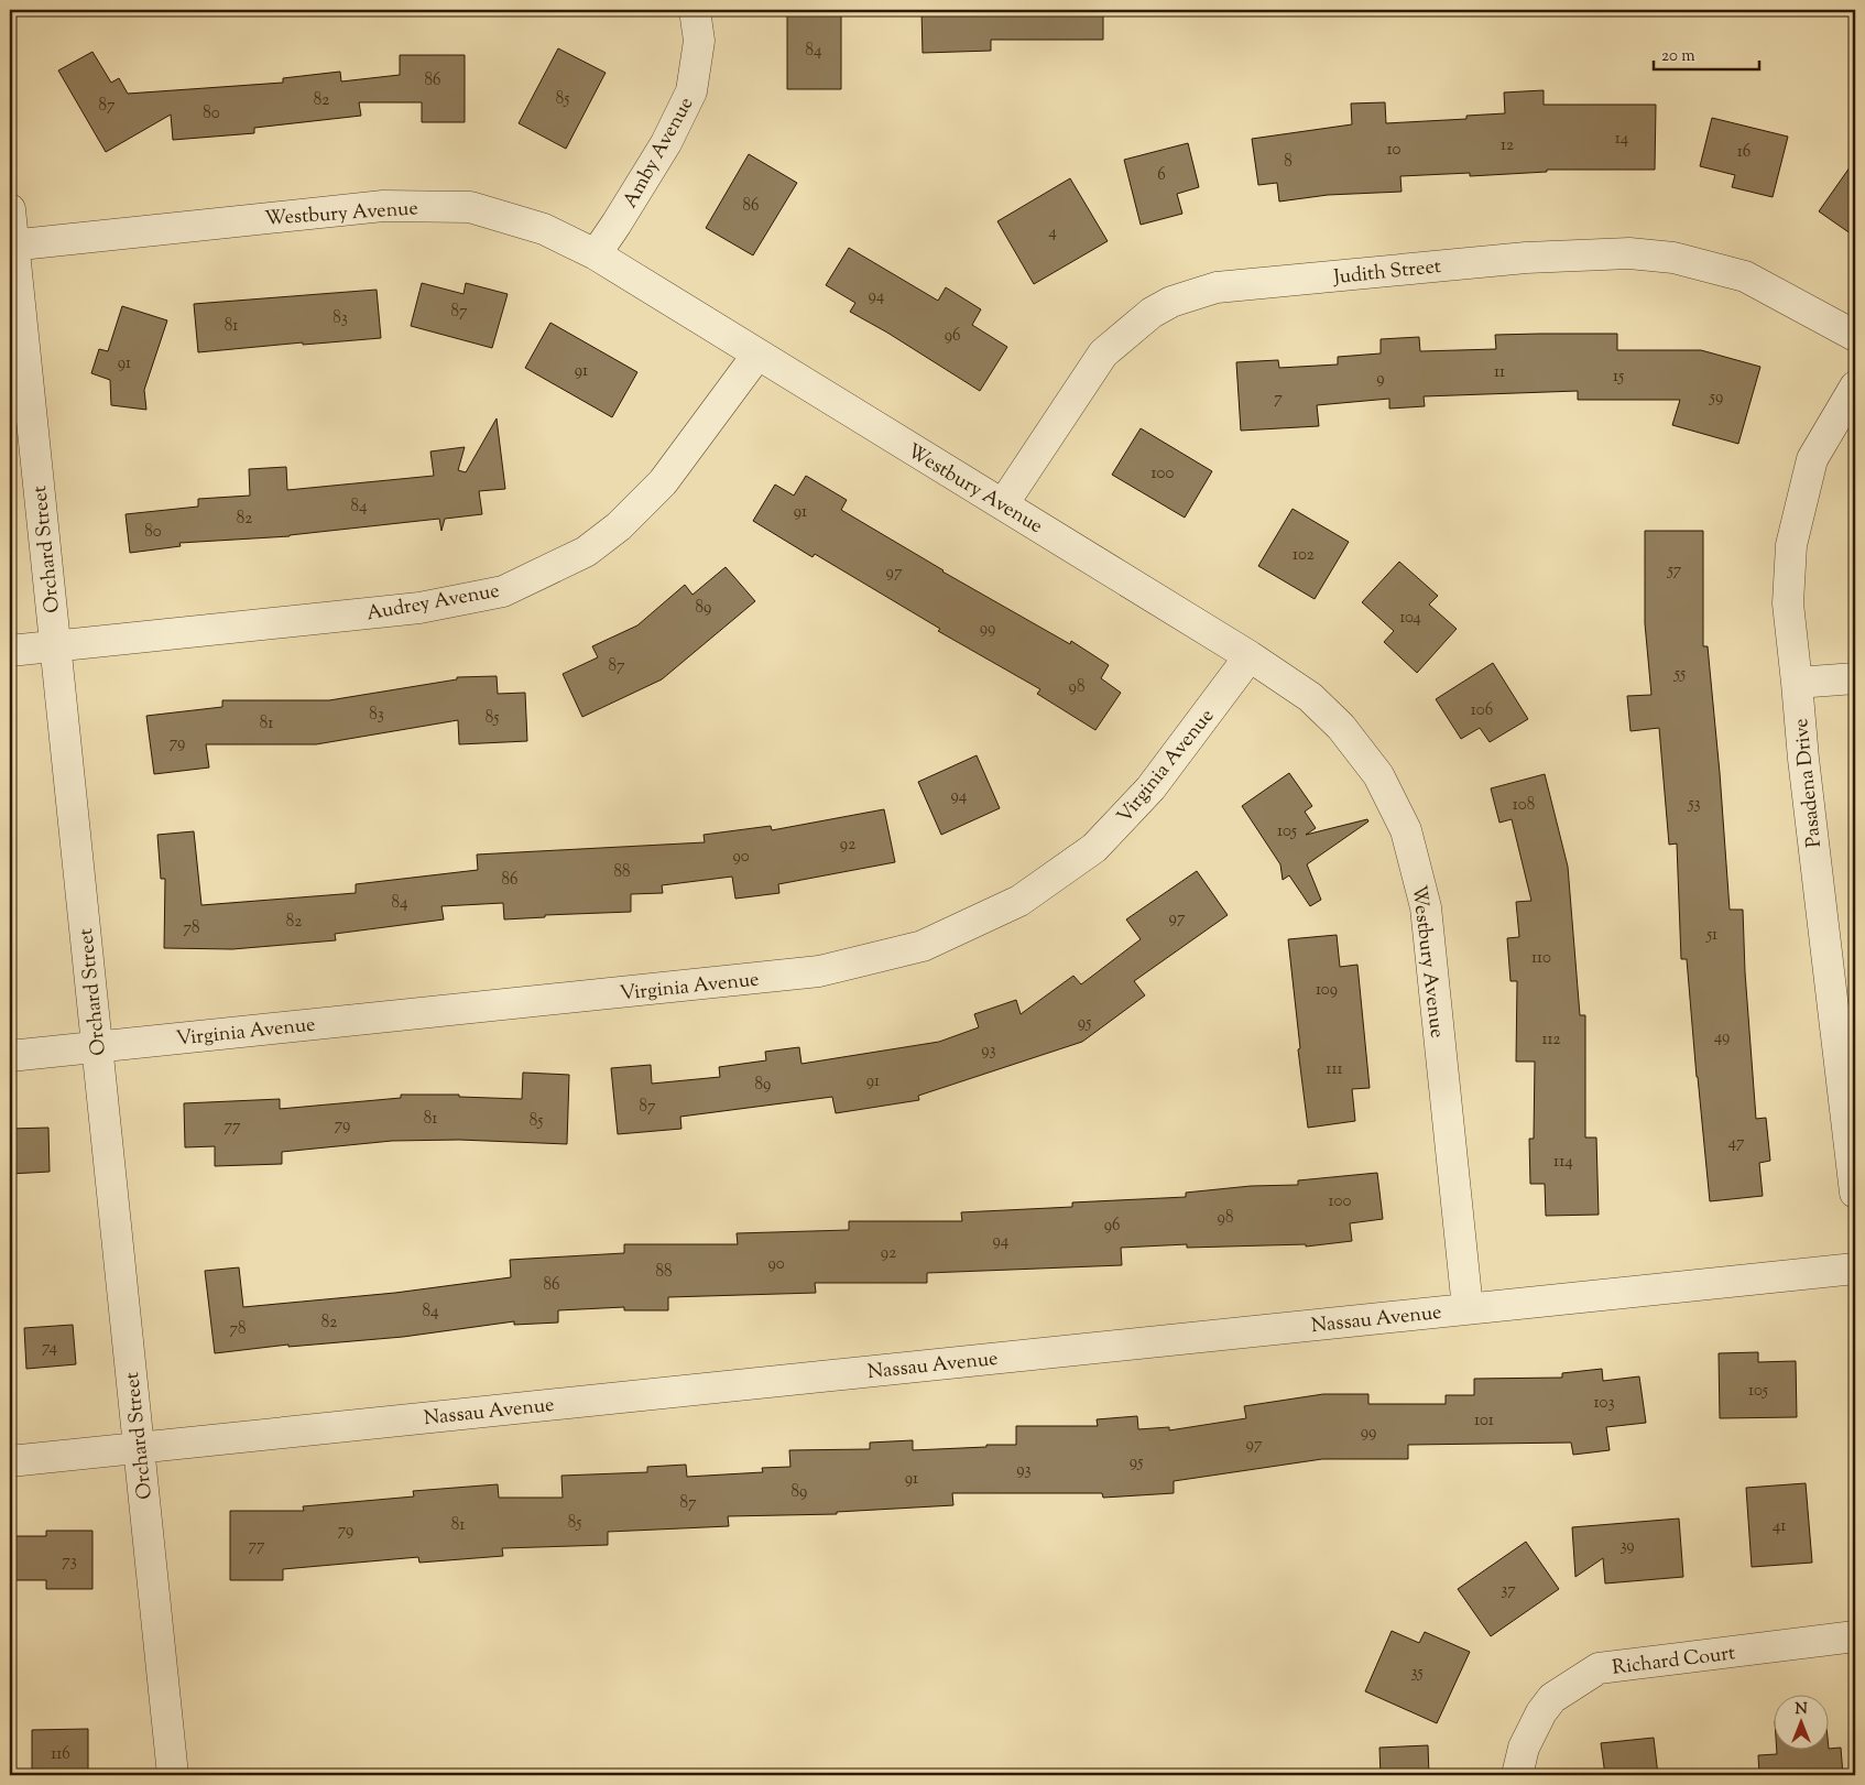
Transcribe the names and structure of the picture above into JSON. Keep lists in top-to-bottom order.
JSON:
{
  "streets": {
    "street": [
      "Amby Avenue",
      "Westbury Avenue",
      "Judith Street",
      "Orchard Street",
      "Audrey Avenue",
      "Virginia Avenue",
      "Pasadena Drive",
      "Nassau Avenue",
      "Richard Court"
    ]
  },
  "crossings": [
    ["Amby Avenue", "Westbury Avenue"],
    ["Westbury Avenue", "Judith Street"],
    ["Westbury Avenue", "Orchard Street"],
    ["Westbury Avenue", "Audrey Avenue"],
    ["Westbury Avenue", "Virginia Avenue"],
    ["Westbury Avenue", "Nassau Avenue"],
    ["Orchard Street", "Audrey Avenue"],
    ["Orchard Street", "Virginia Avenue"],
    ["Orchard Street", "Nassau Avenue"]
  ],
  "house_numbers": [
    "84",
    "86",
    "85",
    "82",
    "87",
    "80",
    "14",
    "12",
    "10",
    "16",
    "8",
    "6",
    "86",
    "4",
    "94",
    "87",
    "83",
    "81",
    "96",
    "91",
    "91",
    "11",
    "15",
    "9",
    "59",
    "7",
    "100",
    "84",
    "91",
    "82",
    "80",
    "102",
    "57",
    "97",
    "89",
    "104",
    "99",
    "87",
    "55",
    "98",
    "106",
    "83",
    "85",
    "81",
    "79",
    "94",
    "53",
    "108",
    "105",
    "92",
    "90",
    "88",
    "86",
    "84",
    "97",
    "82",
    "78",
    "51",
    "110",
    "109",
    "95",
    "49",
    "112",
    "93",
    "111",
    "91",
    "89",
    "87",
    "81",
    "85",
    "79",
    "77",
    "47",
    "114",
    "100",
    "98",
    "96",
    "94",
    "92",
    "90",
    "88",
    "86",
    "84",
    "82",
    "78",
    "74",
    "105",
    "103",
    "101",
    "99",
    "97",
    "95",
    "93",
    "91",
    "89",
    "87",
    "85",
    "81",
    "41",
    "79",
    "77",
    "39",
    "73",
    "37",
    "35",
    "116"
  ],
  "scale_bar": "20 m",
  "north": "top"
}
